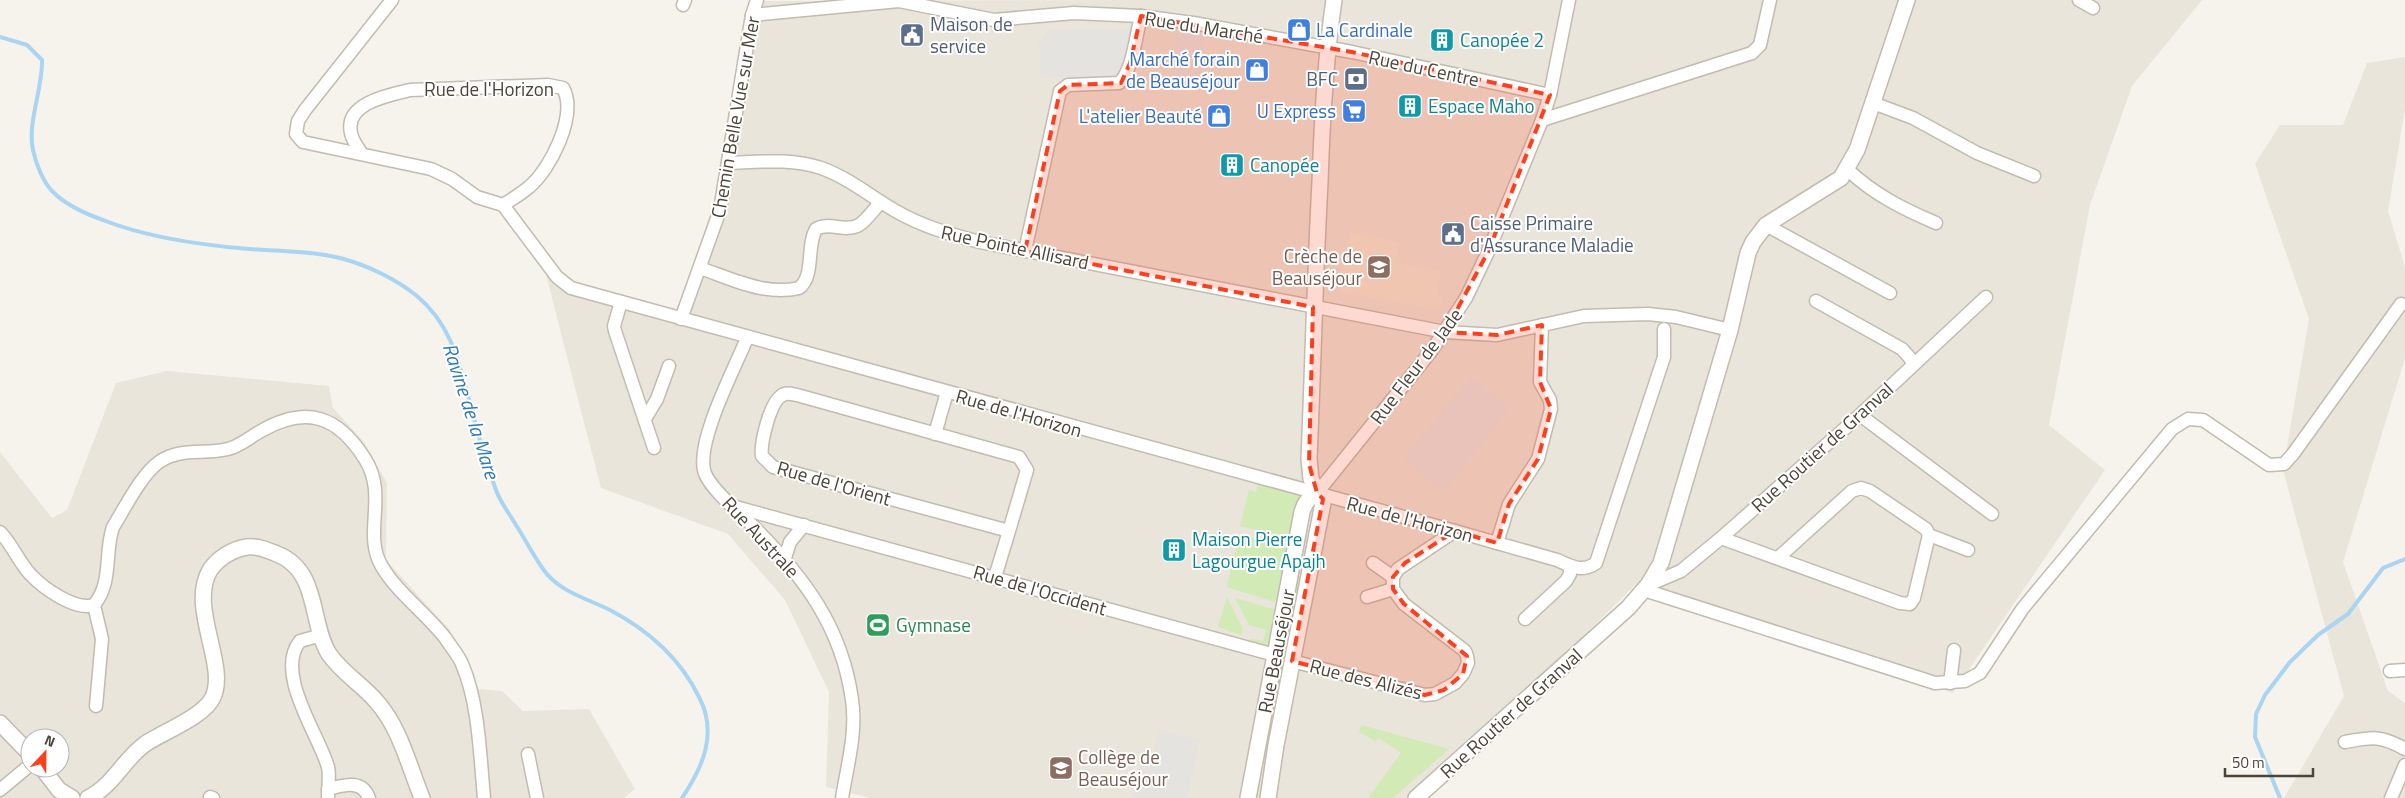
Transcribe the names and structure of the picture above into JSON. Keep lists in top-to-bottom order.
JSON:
{
  "streets": {
    "street": [
      "Rue du Marché",
      "Rue du Centre",
      "Rue de l'Horizon",
      "Chemin Belle Vue sur Mer",
      "Rue Pointe Allisard",
      "Rue Fleur de Jade",
      "Rue Routier de Granval",
      "Rue de l'Orient",
      "Rue Australe",
      "Rue de l'Occident",
      "Rue Beauséjour",
      "Rue des Alizés"
    ]
  },
  "crossings": [
    ["Rue du Marché", "Rue du Centre"],
    ["Rue du Marché", "Chemin Belle Vue sur Mer"],
    ["Rue du Centre", "Rue Fleur de Jade"],
    ["Rue de l'Horizon", "Chemin Belle Vue sur Mer"],
    ["Rue de l'Horizon", "Rue Fleur de Jade"],
    ["Rue de l'Horizon", "Rue Australe"],
    ["Rue de l'Horizon", "Rue Beauséjour"],
    ["Chemin Belle Vue sur Mer", "Rue Pointe Allisard"],
    ["Rue Pointe Allisard", "Rue Fleur de Jade"],
    ["Rue Pointe Allisard", "Rue Routier de Granval"],
    ["Rue Fleur de Jade", "Rue Beauséjour"],
    ["Rue de l'Orient", "Rue de l'Occident"],
    ["Rue Australe", "Rue de l'Occident"],
    ["Rue de l'Occident", "Rue Beauséjour"],
    ["Rue Beauséjour", "Rue des Alizés"]
  ],
  "water": ["Ravine de la Mare"],
  "places": {
    "shop": ["La Cardinale", "Marché forain de Beauséjour", "L'atelier Beauté"],
    "public building": ["Maison de service", "Caisse Primaire d'Assurance Maladie"],
    "building": [
      "Canopée 2",
      "Espace Maho",
      "Canopée",
      "Maison Pierre Lagourgue Apajh"
    ],
    "bank": ["BFC"],
    "supermarket": ["U Express"],
    "school or university": ["Crèche de Beauséjour", "Collège de Beauséjour"],
    "sports": ["Gymnase"]
  },
  "scale_bar": "50 m",
  "north": "top"
}
